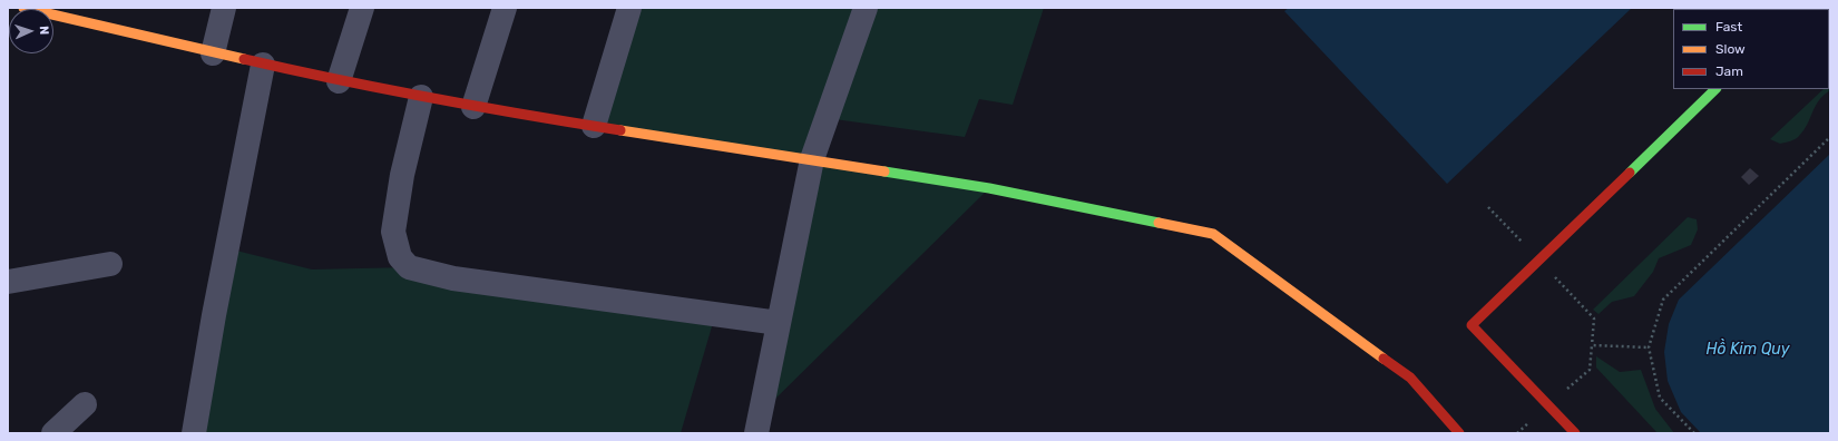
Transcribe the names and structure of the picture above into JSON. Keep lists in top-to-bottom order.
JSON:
{
  "water": ["Hồ Kim Quy"],
  "legend": ["Fast", "Slow", "Jam"],
  "north": "right"
}
